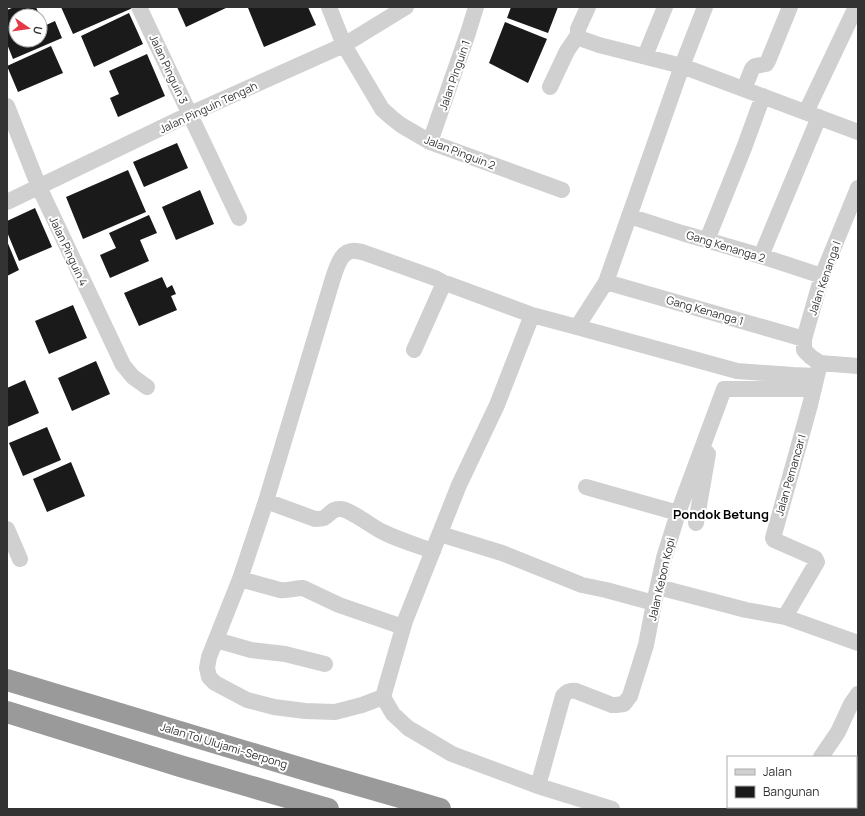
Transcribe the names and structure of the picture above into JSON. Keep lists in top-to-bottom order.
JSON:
{
  "streets": {
    "highway": ["Jalan Tol Ulujami–Serpong"],
    "street": [
      "Jalan Pinguin 3",
      "Jalan Pinguin 1",
      "Jalan Pinguin Tengah",
      "Jalan Pinguin 2",
      "Gang Kenanga 2",
      "Jalan Pinguin 4",
      "Jalan Kenanga I",
      "Gang Kenanga 1",
      "Jalan Pemancar I",
      "Jalan Kebon Kopi"
    ]
  },
  "crossings": [
    ["Jalan Pinguin 3", "Jalan Pinguin Tengah"],
    ["Jalan Pinguin 1", "Jalan Pinguin 2"],
    ["Jalan Pinguin Tengah", "Jalan Pinguin 2"],
    ["Jalan Pinguin Tengah", "Jalan Pinguin 4"],
    ["Gang Kenanga 2", "Jalan Kenanga I"],
    ["Jalan Kenanga I", "Gang Kenanga 1"],
    ["Jalan Pemancar I", "Jalan Kebon Kopi"]
  ],
  "districts": ["Pondok Betung"],
  "legend": ["Jalan", "Bangunan"],
  "north": "right"
}
